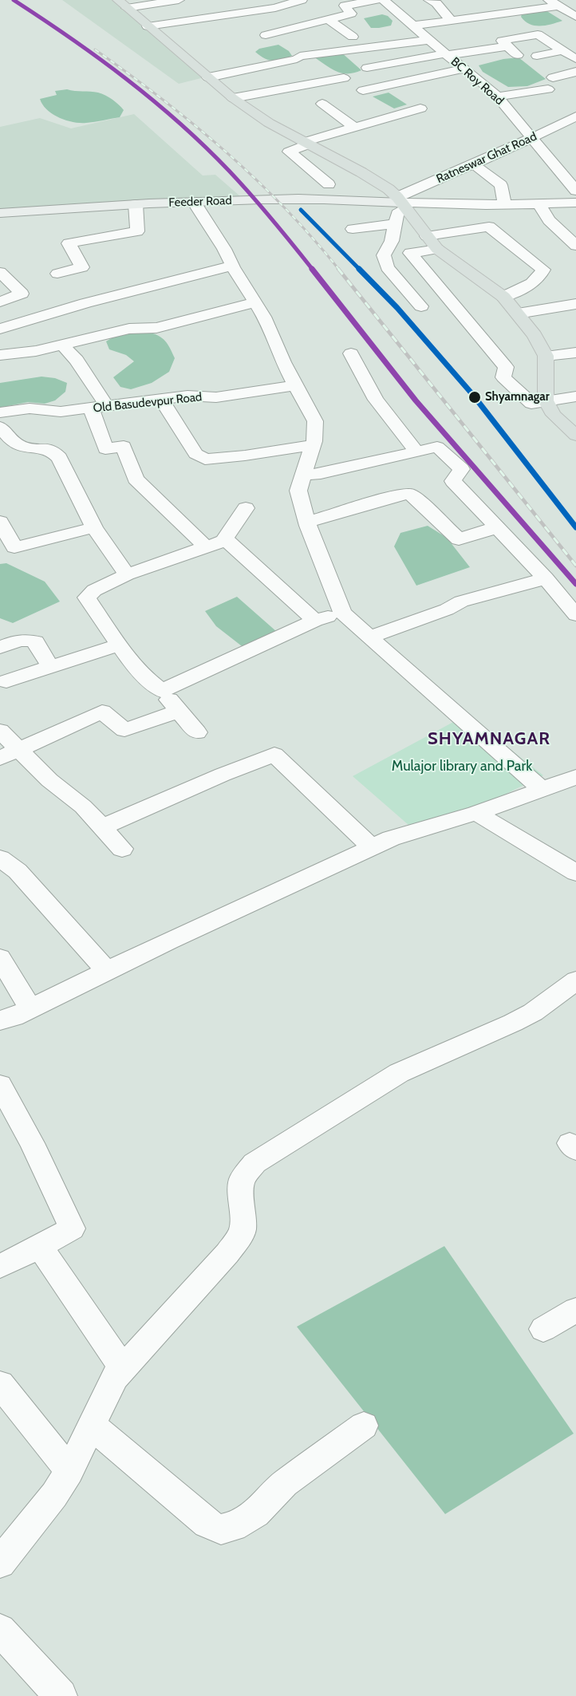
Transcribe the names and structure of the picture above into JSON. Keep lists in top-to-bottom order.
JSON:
{
  "streets": {
    "street": [
      "BC Roy Road",
      "Ratneswar Ghat Road",
      "Feeder Road",
      "Old Basudevpur Road"
    ]
  },
  "crossings": [
    ["BC Roy Road", "Ratneswar Ghat Road"],
    ["Ratneswar Ghat Road", "Feeder Road"]
  ],
  "districts": ["SHYAMNAGAR"],
  "parks": ["Mulajor library and Park"],
  "places": ["Shyamnagar"]
}
